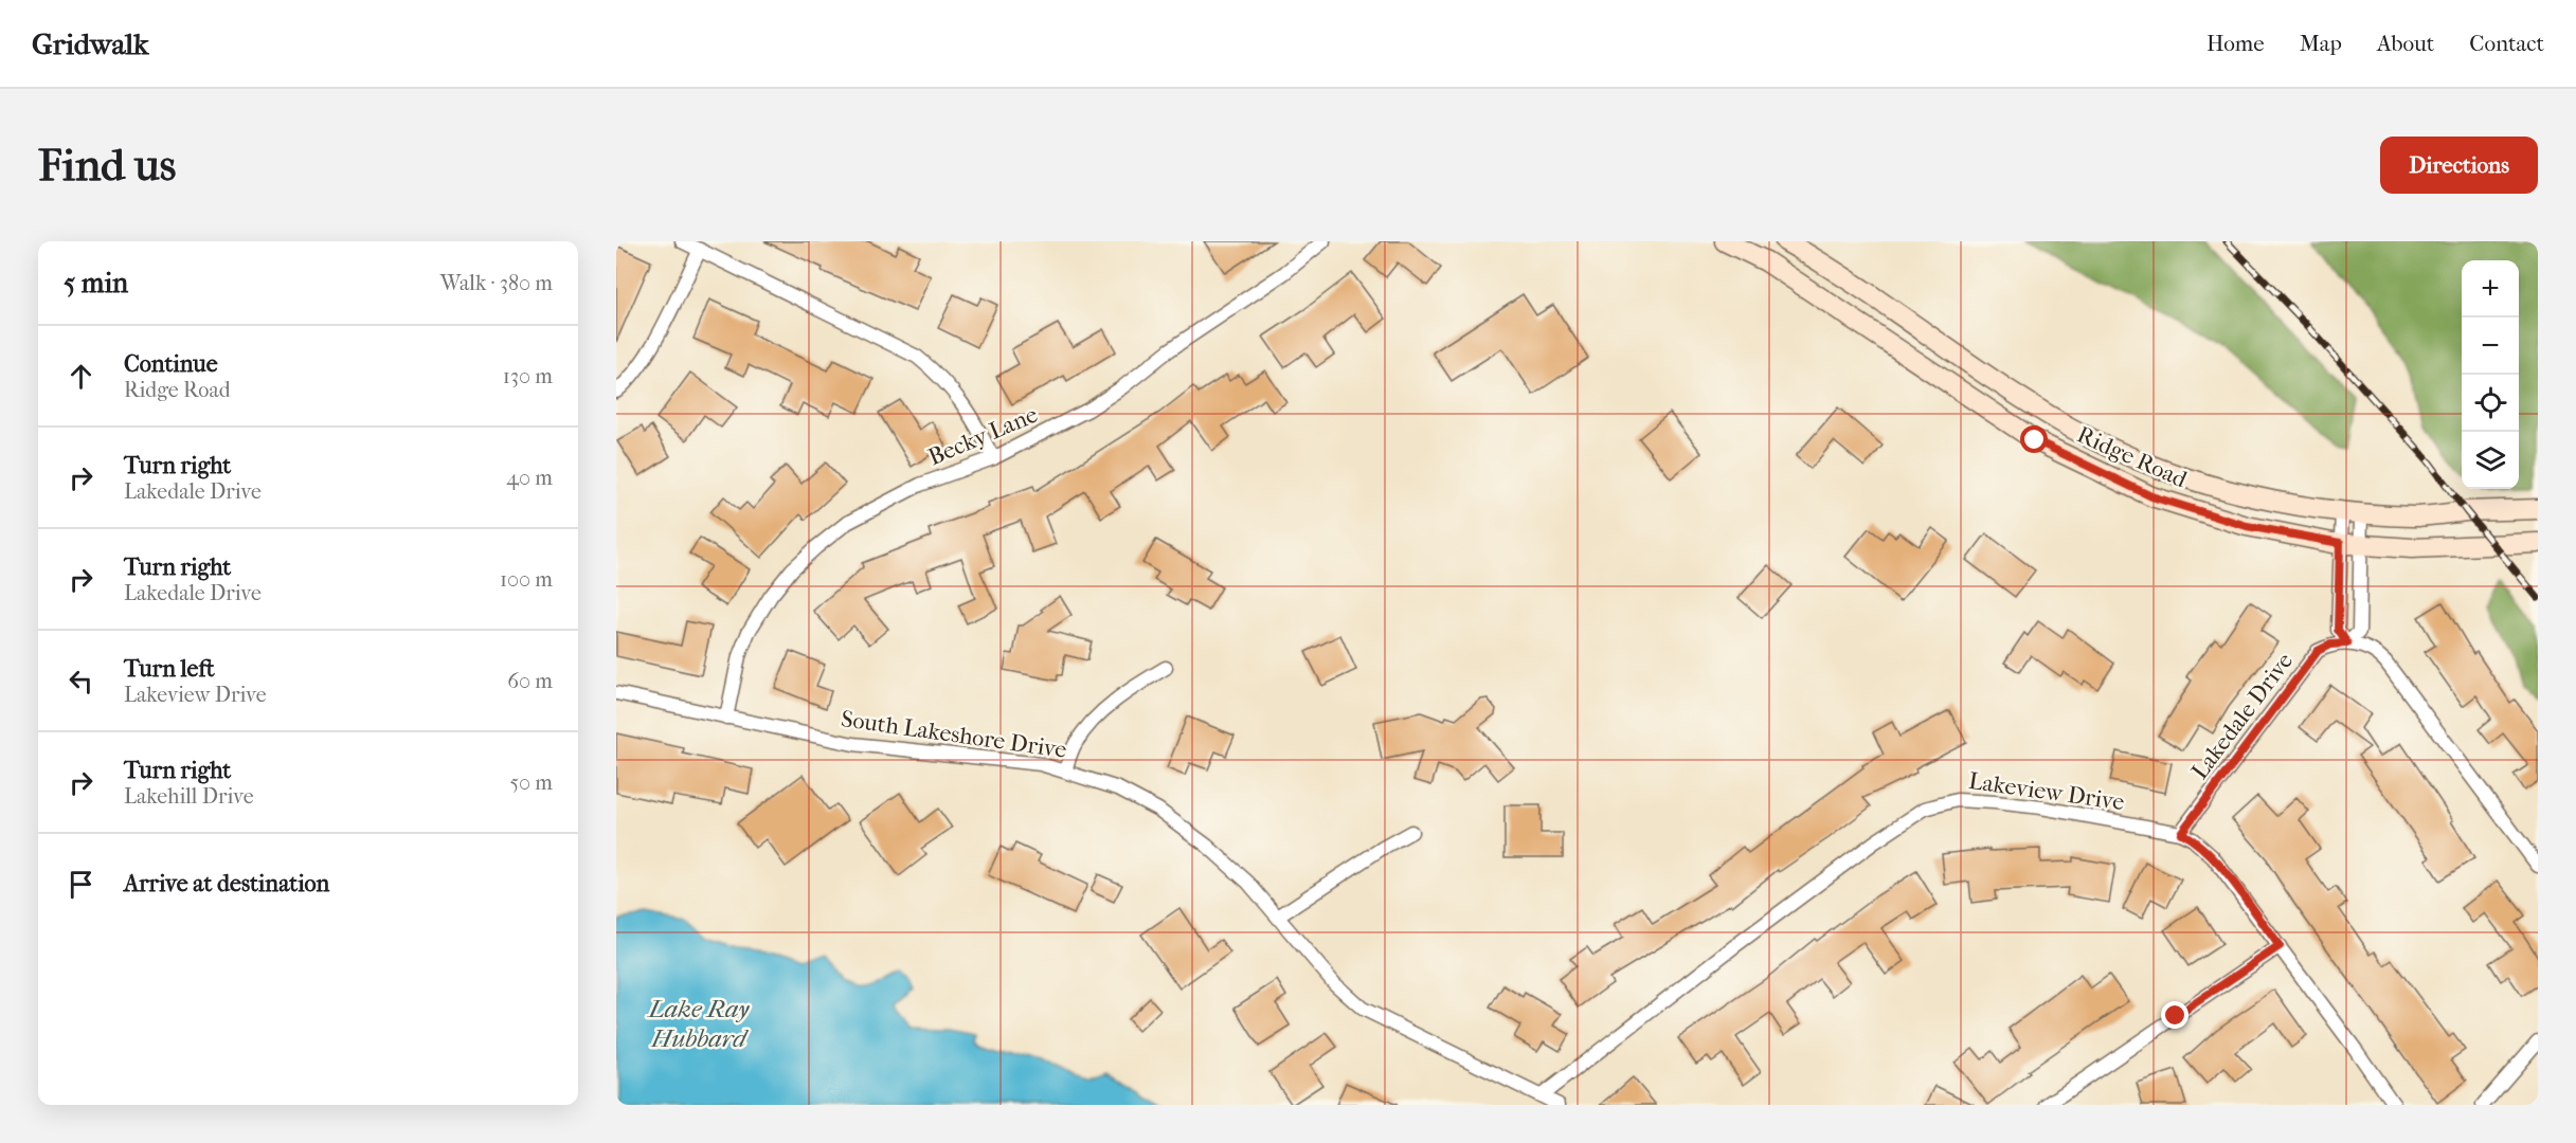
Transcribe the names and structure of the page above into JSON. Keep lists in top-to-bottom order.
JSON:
{
  "streets": {
    "main road": ["Ridge Road"],
    "street": [
      "Becky Lane",
      "Lakedale Drive",
      "South Lakeshore Drive",
      "Lakeview Drive"
    ]
  },
  "crossings": [
    ["Becky Lane", "South Lakeshore Drive"],
    ["Lakedale Drive", "Lakeview Drive"],
    ["South Lakeshore Drive", "Lakeview Drive"]
  ],
  "water": ["Lake Ray Hubbard"],
  "page": {
    "header": "Gridwalk",
    "nav": [
      "Home",
      "Map",
      "About",
      "Contact"
    ],
    "buttons": "Directions",
    "title": "Find us",
    "heading": ["5 min", "Walk · 380 m"],
    "map_buttons": ["+", "−"],
    "list": [
      ["Continue", "Ridge Road", "130 m"],
      ["Turn right", "Lakedale Drive", "40 m"],
      ["Turn right", "Lakedale Drive", "100 m"],
      ["Turn left", "Lakeview Drive", "60 m"],
      ["Turn right", "Lakehill Drive", "50 m"],
      "Arrive at destination"
    ]
  }
}
